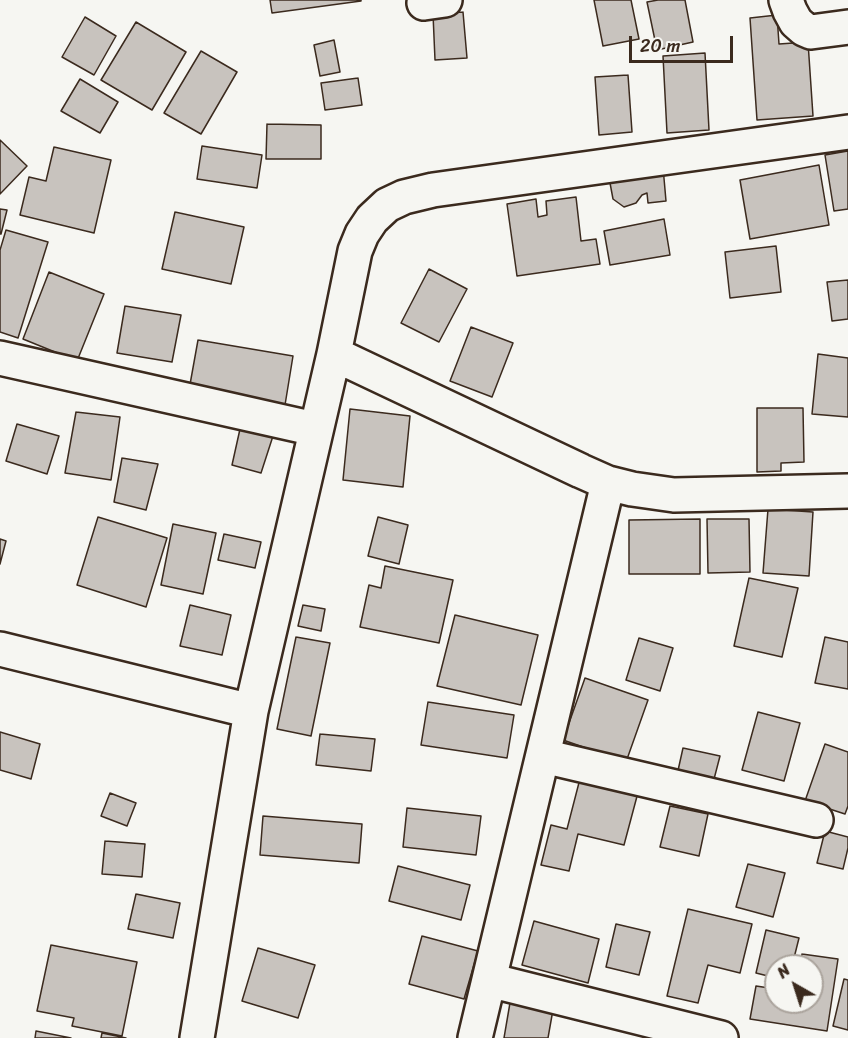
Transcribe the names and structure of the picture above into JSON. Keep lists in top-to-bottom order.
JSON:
{
  "scale_bar": "20 m",
  "north": "top left"
}
